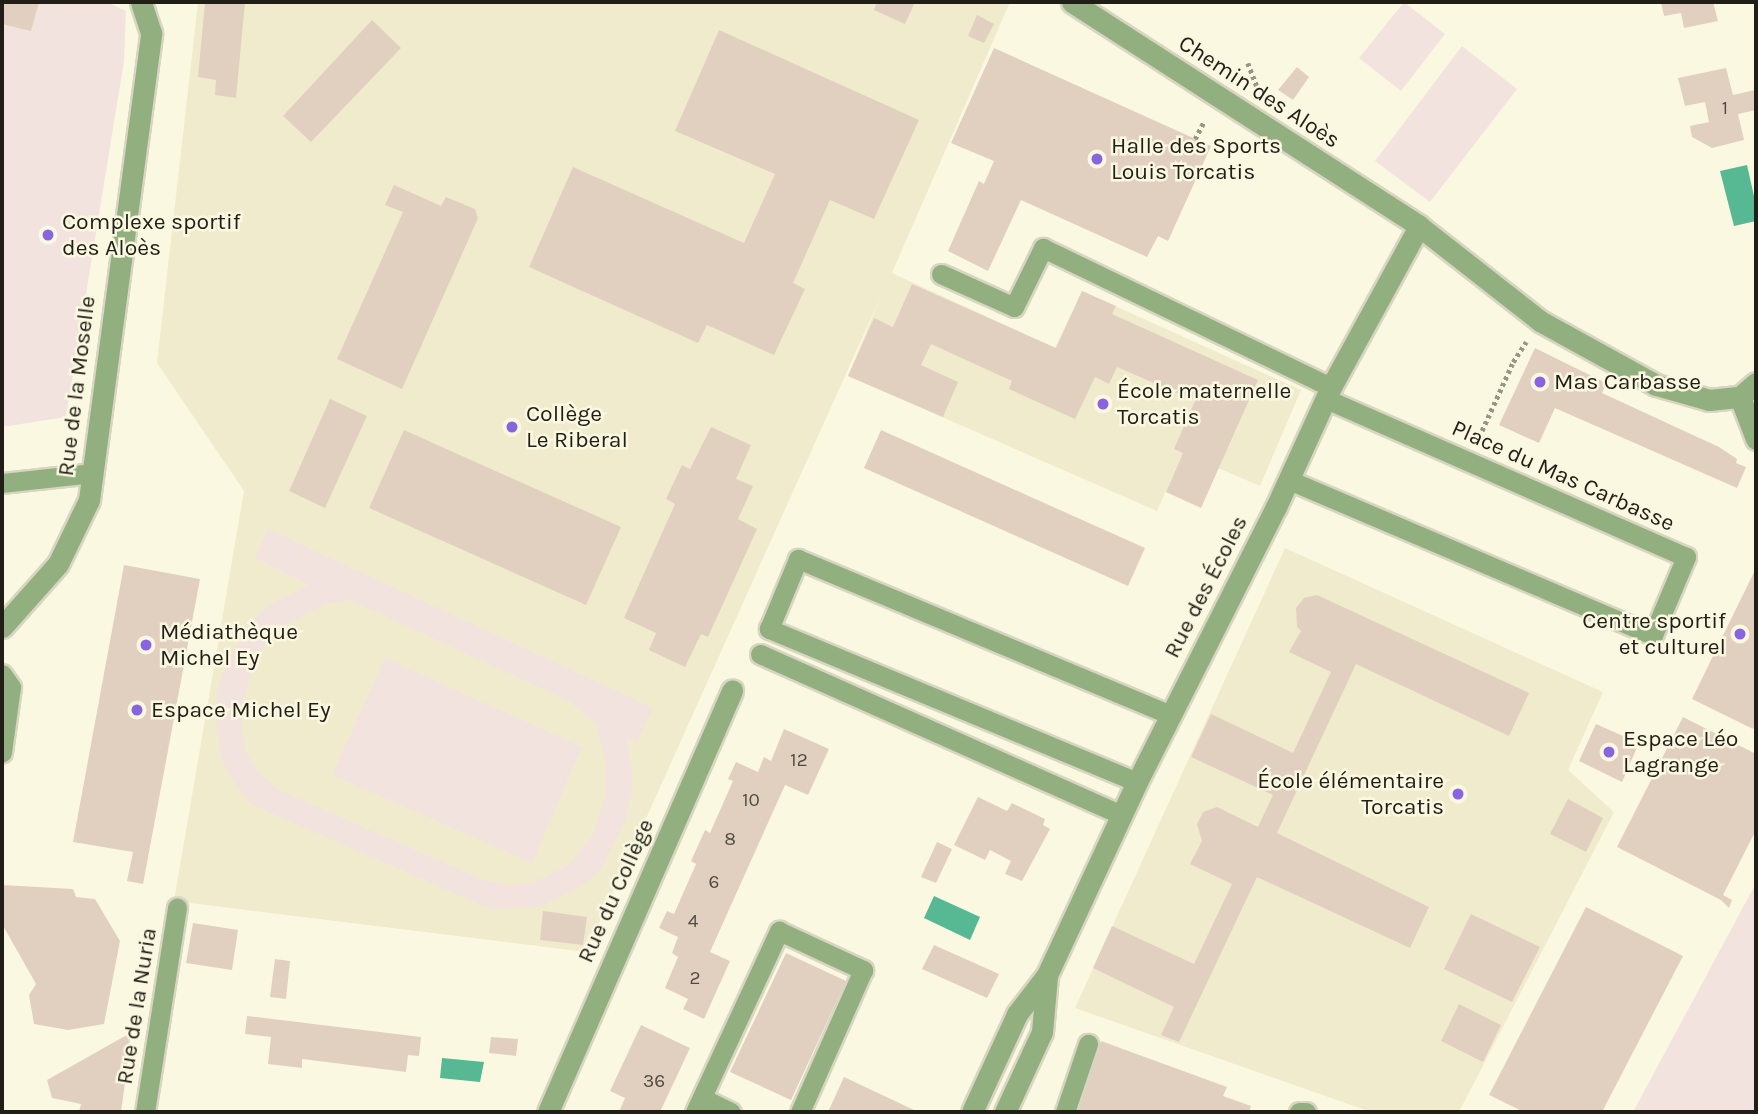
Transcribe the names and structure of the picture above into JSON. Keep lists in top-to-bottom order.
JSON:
{
  "streets": {
    "street": [
      "Chemin des Aloès",
      "Rue de la Moselle",
      "Rue des Écoles",
      "Rue du Collège"
    ],
    "lane": ["Place du Mas Carbasse", "Rue de la Nuria"]
  },
  "crossings": [
    ["Chemin des Aloès", "Rue des Écoles"],
    ["Place du Mas Carbasse", "Rue des Écoles"]
  ],
  "places": [
    "Halle des Sports Louis Torcatis",
    "Complexe sportif des Aloès",
    "Mas Carbasse",
    "École maternelle Torcatis",
    "Collège Le Riberal",
    "Centre sportif et culturel",
    "Médiathèque Michel Ey",
    "Espace Michel Ey",
    "Espace Léo Lagrange",
    "École élémentaire Torcatis"
  ],
  "house_numbers": [
    "1",
    "12",
    "10",
    "8",
    "6",
    "4",
    "2",
    "36"
  ]
}
